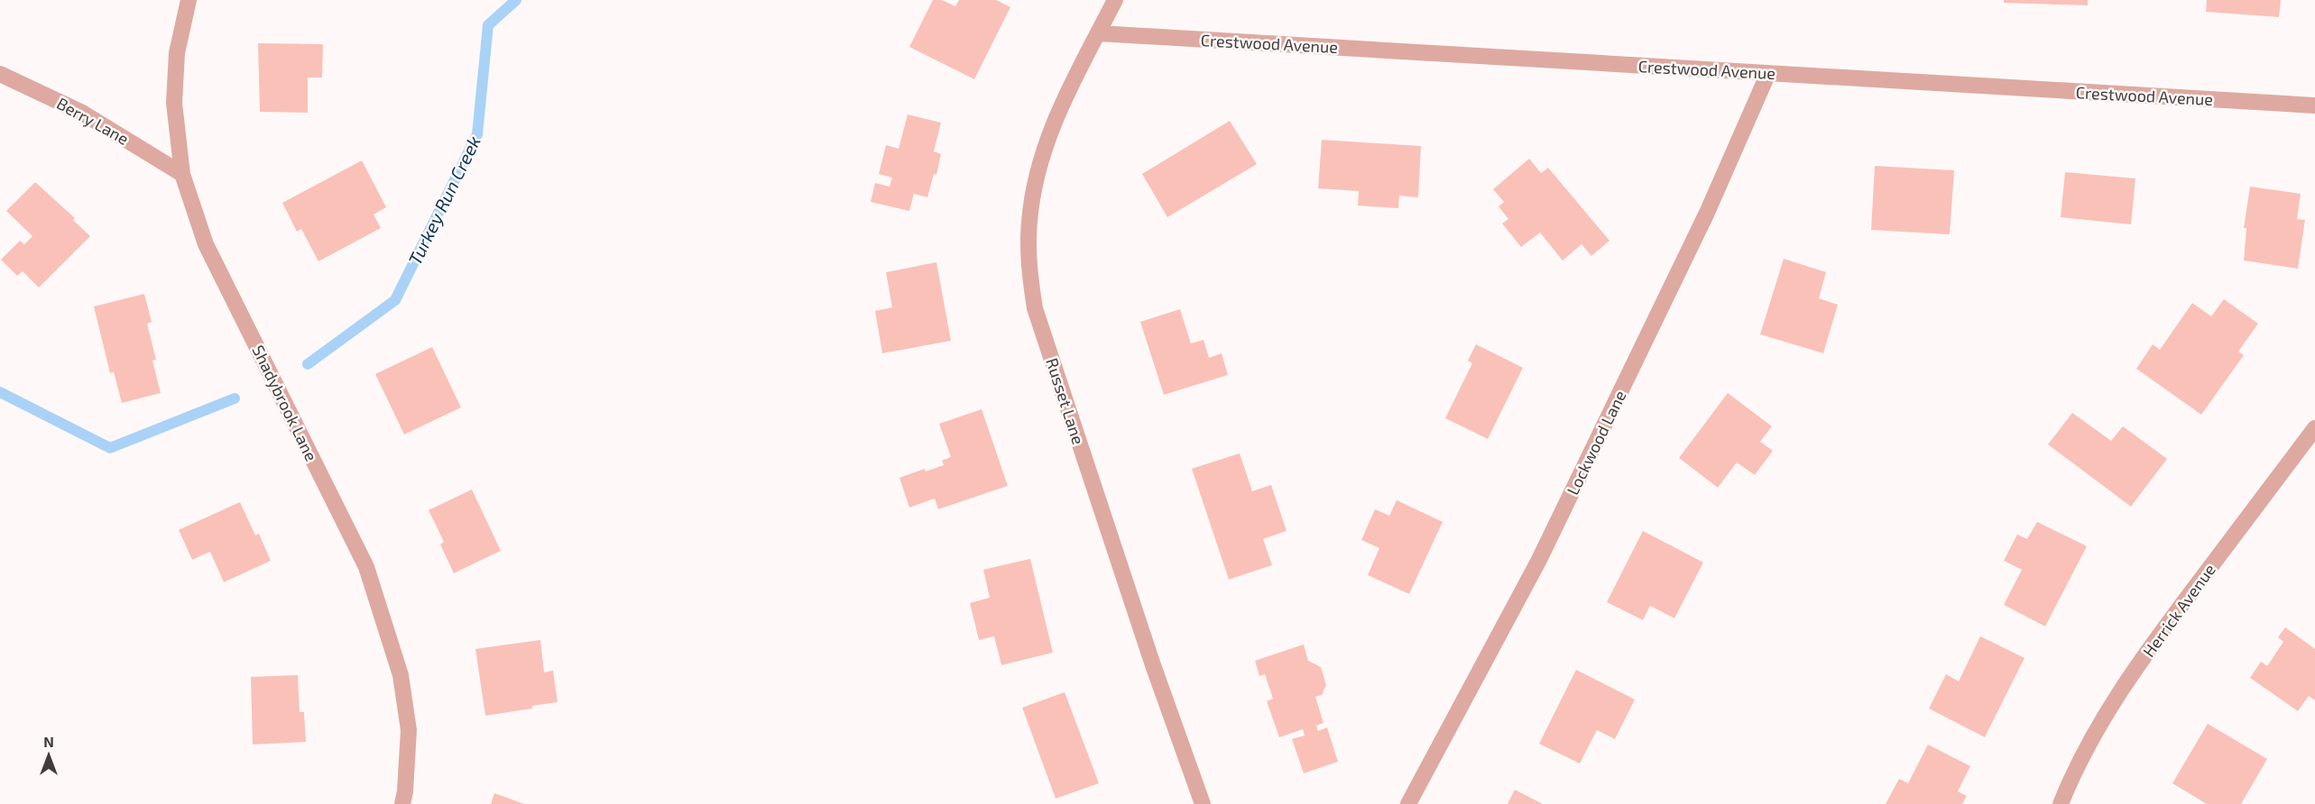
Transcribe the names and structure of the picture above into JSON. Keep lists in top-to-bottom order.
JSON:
{
  "streets": {
    "street": [
      "Crestwood Avenue",
      "Berry Lane",
      "Russet Lane",
      "Shadybrook Lane",
      "Lockwood Lane",
      "Herrick Avenue"
    ]
  },
  "crossings": [
    ["Crestwood Avenue", "Russet Lane"],
    ["Crestwood Avenue", "Lockwood Lane"],
    ["Berry Lane", "Shadybrook Lane"]
  ],
  "water": ["Turkey Run Creek"],
  "north": "top"
}
